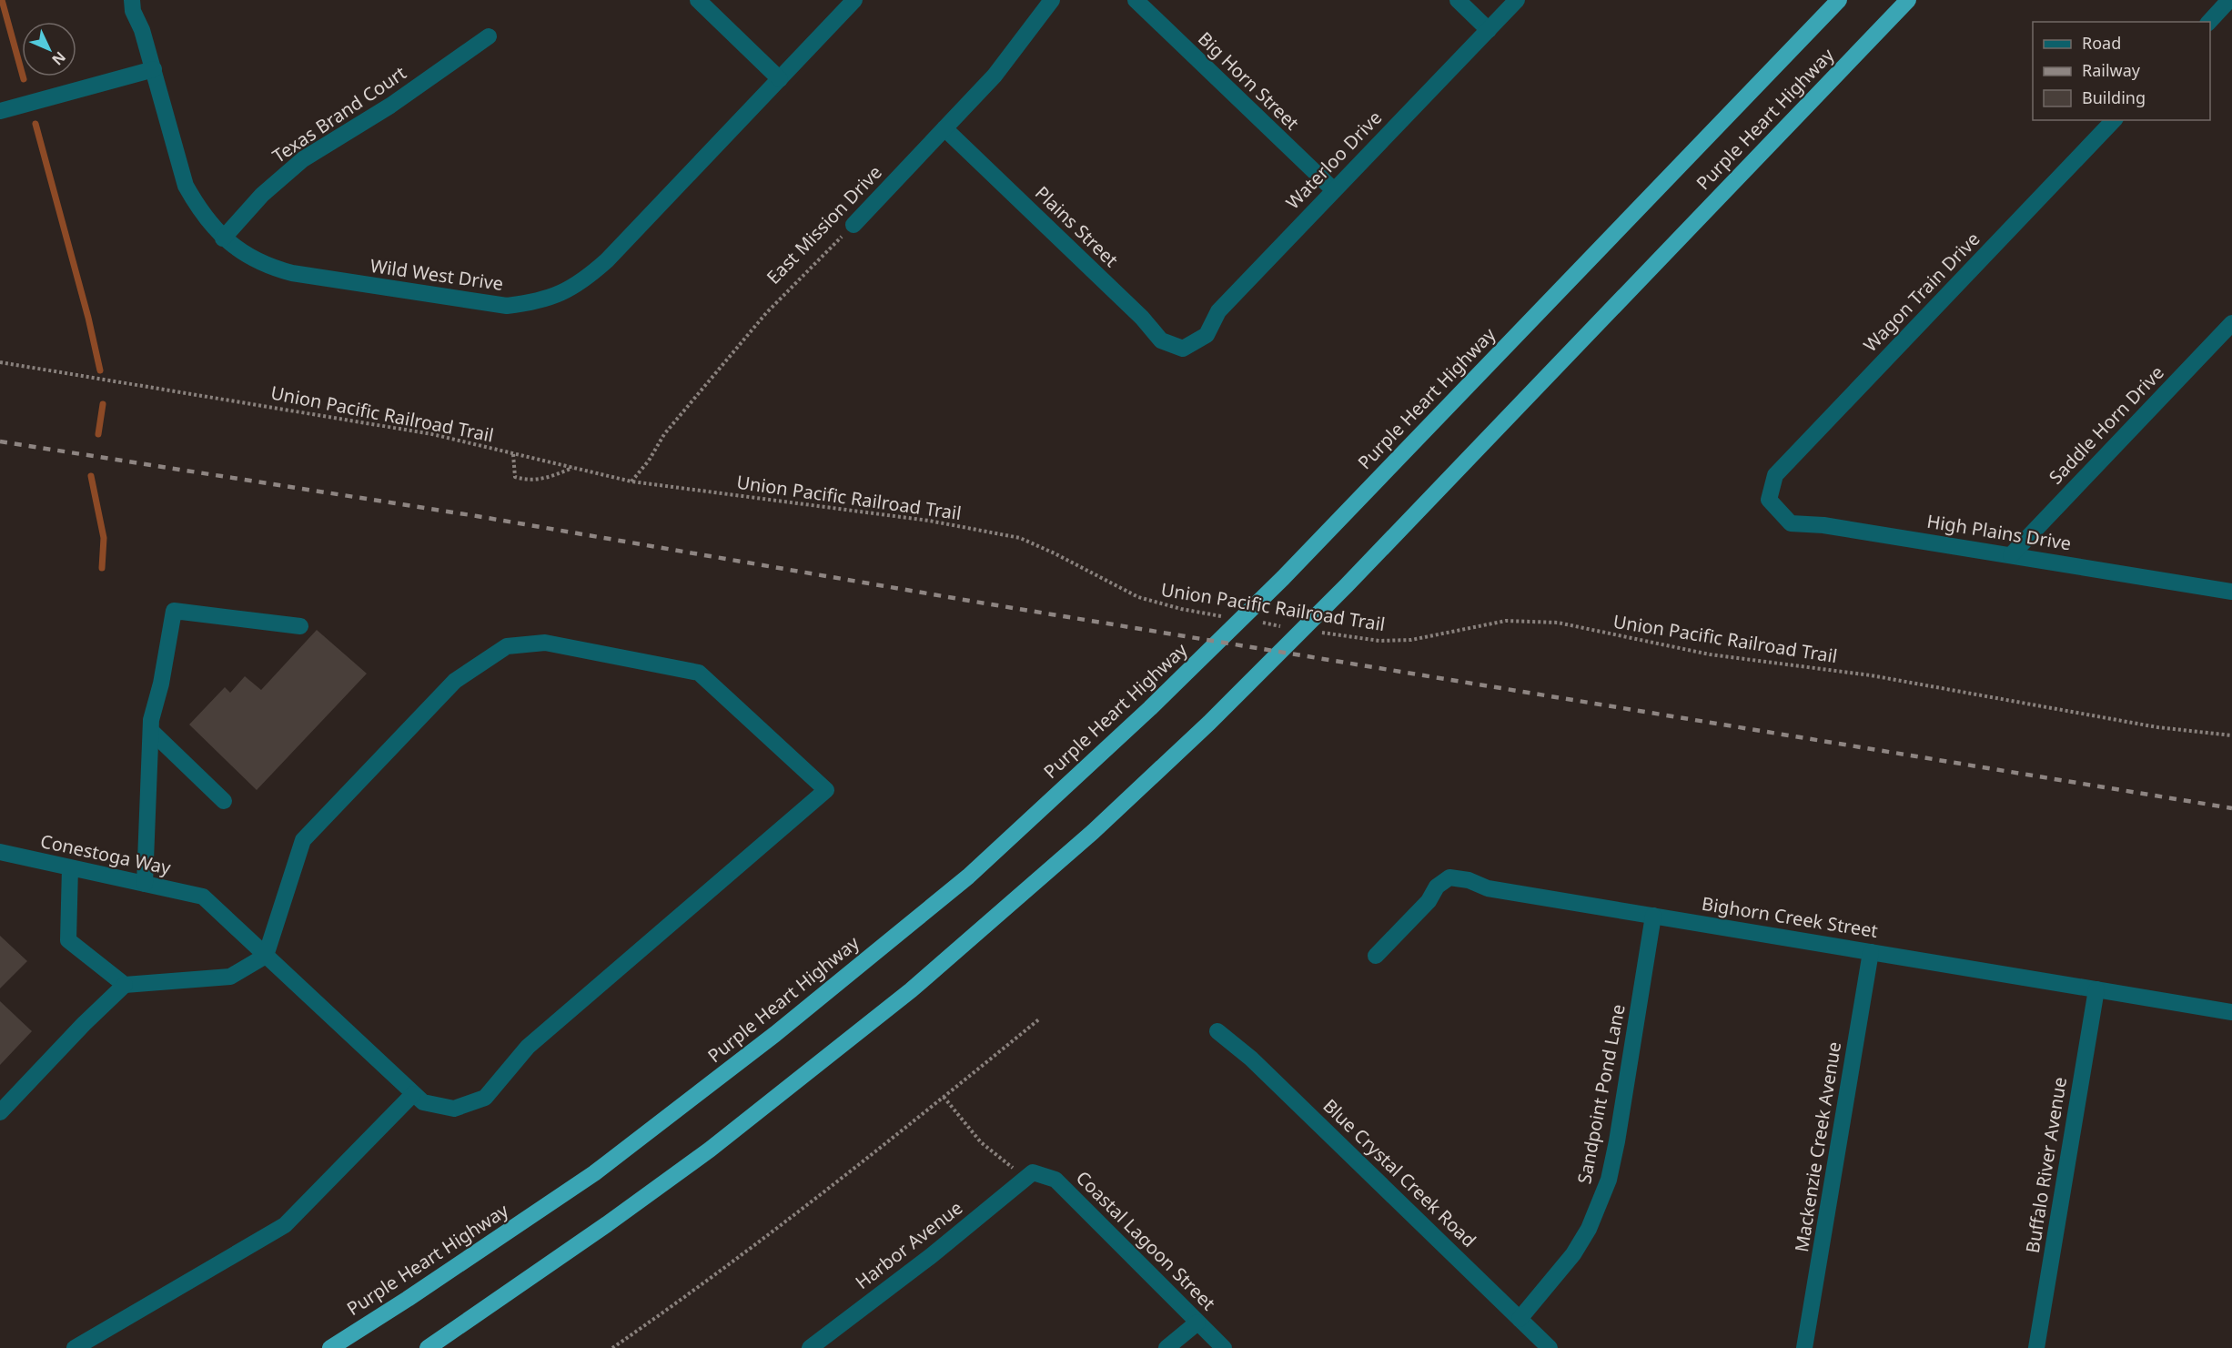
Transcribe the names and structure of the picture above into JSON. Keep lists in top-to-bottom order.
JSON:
{
  "streets": {
    "highway": ["Purple Heart Highway"],
    "street": [
      "Big Horn Street",
      "Texas Brand Court",
      "Waterloo Drive",
      "East Mission Drive",
      "Plains Street",
      "Wild West Drive",
      "Wagon Train Drive",
      "Saddle Horn Drive",
      "High Plains Drive",
      "Conestoga Way",
      "Bighorn Creek Street",
      "Sandpoint Pond Lane",
      "Mackenzie Creek Avenue",
      "Buffalo River Avenue",
      "Blue Crystal Creek Road",
      "Coastal Lagoon Street",
      "Harbor Avenue"
    ],
    "path": ["Union Pacific Railroad Trail"]
  },
  "crossings": [
    ["Big Horn Street", "Waterloo Drive"],
    ["Texas Brand Court", "Wild West Drive"],
    ["Waterloo Drive", "Plains Street"],
    ["East Mission Drive", "Plains Street"],
    ["East Mission Drive", "Union Pacific Railroad Trail"],
    ["Wagon Train Drive", "High Plains Drive"],
    ["Saddle Horn Drive", "High Plains Drive"],
    ["Bighorn Creek Street", "Sandpoint Pond Lane"],
    ["Bighorn Creek Street", "Mackenzie Creek Avenue"],
    ["Bighorn Creek Street", "Buffalo River Avenue"],
    ["Sandpoint Pond Lane", "Blue Crystal Creek Road"],
    ["Coastal Lagoon Street", "Harbor Avenue"]
  ],
  "legend": ["Road", "Railway", "Building"],
  "north": "bottom right"
}
